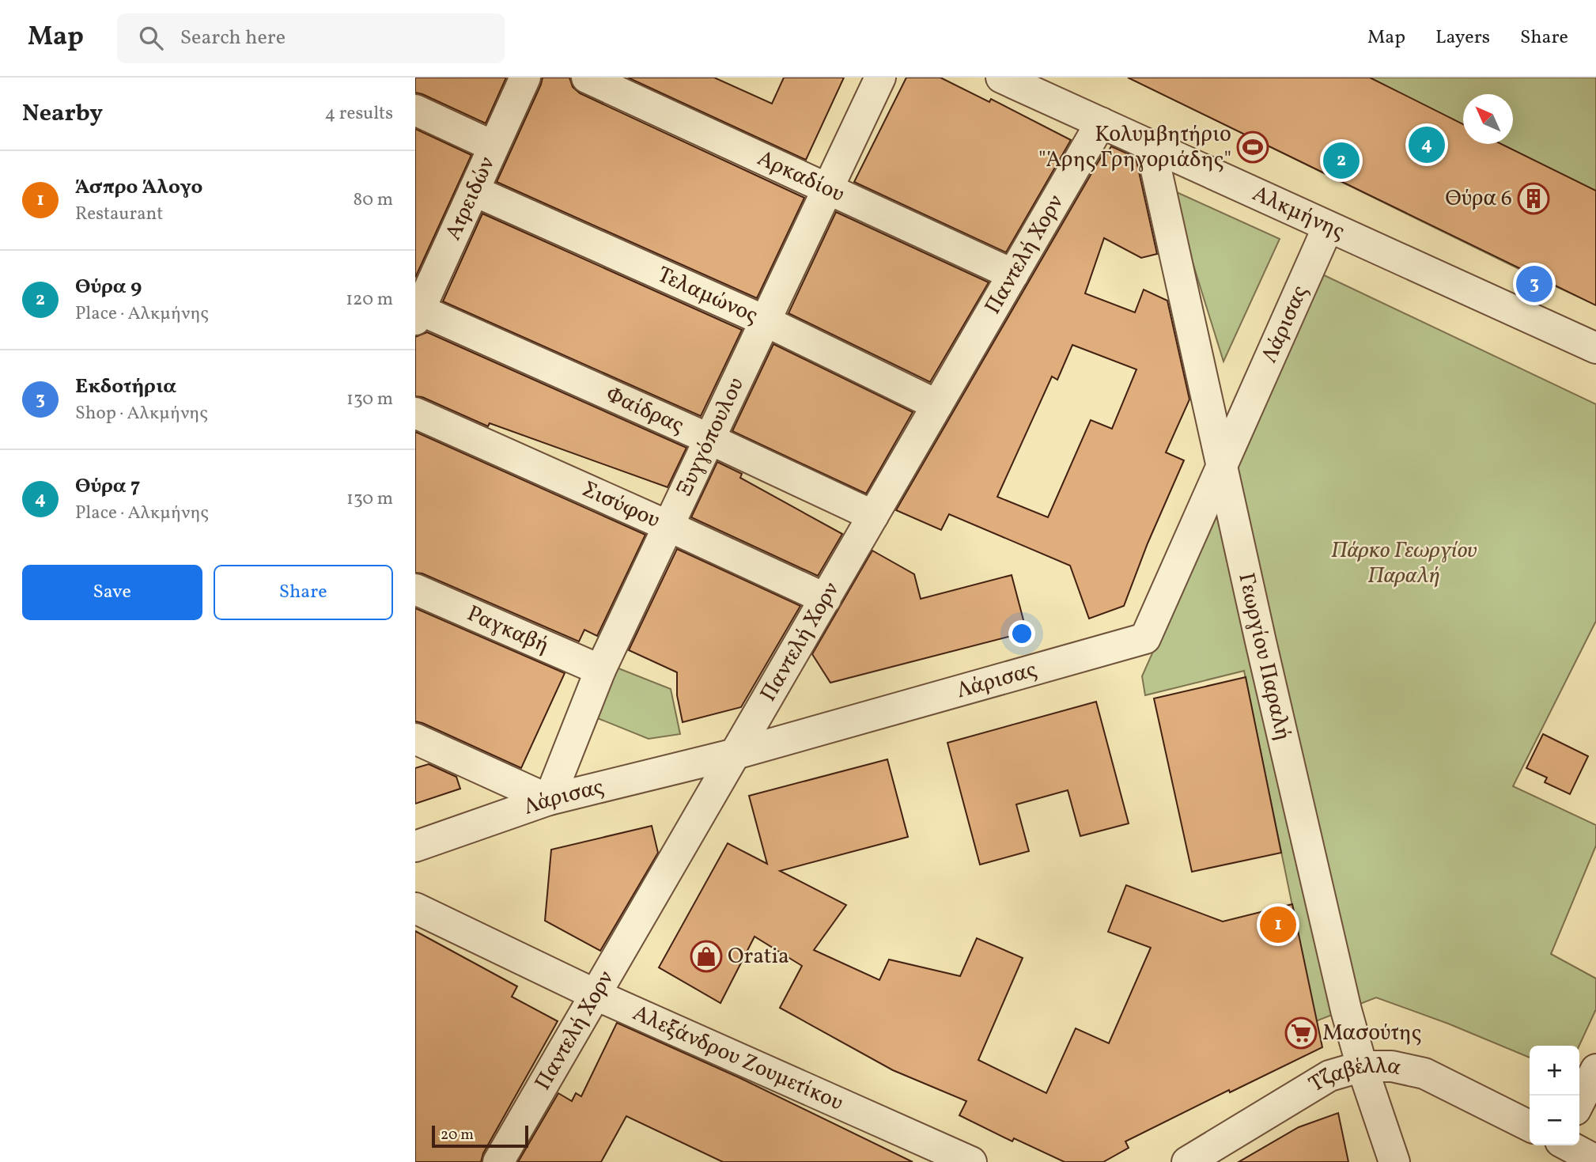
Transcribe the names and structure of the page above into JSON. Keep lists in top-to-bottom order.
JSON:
{
  "streets": {
    "street": [
      "Αρκαδίου",
      "Ατρειδών",
      "Αλκμήνης",
      "Παντελή Χορν",
      "Τελαμώνος",
      "Λάρισας",
      "Φαίδρας",
      "Ξυγγόπουλου",
      "Σισύφου",
      "Ραγκαβή",
      "Γεωργίου Παραλή",
      "Αλεξάνδρου Ζουμετίκου",
      "Τζαβέλλα"
    ]
  },
  "crossings": [
    ["Αρκαδίου", "Παντελή Χορν"],
    ["Αρκαδίου", "Ξυγγόπουλου"],
    ["Ατρειδών", "Τελαμώνος"],
    ["Ατρειδών", "Φαίδρας"],
    ["Αλκμήνης", "Παντελή Χορν"],
    ["Αλκμήνης", "Λάρισας"],
    ["Αλκμήνης", "Γεωργίου Παραλή"],
    ["Παντελή Χορν", "Τελαμώνος"],
    ["Παντελή Χορν", "Λάρισας"],
    ["Παντελή Χορν", "Φαίδρας"],
    ["Παντελή Χορν", "Σισύφου"],
    ["Παντελή Χορν", "Αλεξάνδρου Ζουμετίκου"],
    ["Τελαμώνος", "Ξυγγόπουλου"],
    ["Λάρισας", "Ξυγγόπουλου"],
    ["Λάρισας", "Γεωργίου Παραλή"],
    ["Φαίδρας", "Ξυγγόπουλου"],
    ["Ξυγγόπουλου", "Σισύφου"],
    ["Ξυγγόπουλου", "Ραγκαβή"],
    ["Γεωργίου Παραλή", "Τζαβέλλα"]
  ],
  "parks": ["Πάρκο Γεωργίου Παραλή"],
  "places": {
    "sports": ["Κολυμβητήριο \"Άρης Γρηγοριάδης\""],
    "building": ["Θύρα 6"],
    "shop": ["Oratia"],
    "supermarket": ["Μασούτης"]
  },
  "scale_bar": "20 m",
  "north": "top left",
  "page": {
    "header": "Map",
    "search": "Search here",
    "nav": ["Map", "Layers", "Share"],
    "heading": ["Nearby", "4 results"],
    "pins": [
      "4",
      "2",
      "3",
      "1"
    ],
    "list": [
      {
        "mark": "1",
        "name": "Άσπρο Άλογο",
        "note": "Restaurant",
        "value": "80 m"
      },
      {
        "mark": "2",
        "name": "Θύρα 9",
        "note": "Place · Αλκμήνης",
        "value": "120 m"
      },
      {
        "mark": "3",
        "name": "Εκδοτήρια",
        "note": "Shop · Αλκμήνης",
        "value": "130 m"
      },
      {
        "mark": "4",
        "name": "Θύρα 7",
        "note": "Place · Αλκμήνης",
        "value": "130 m"
      }
    ],
    "buttons": ["Save", "Share"],
    "map_buttons": ["+", "−"],
    "scale": "20 m"
  }
}
